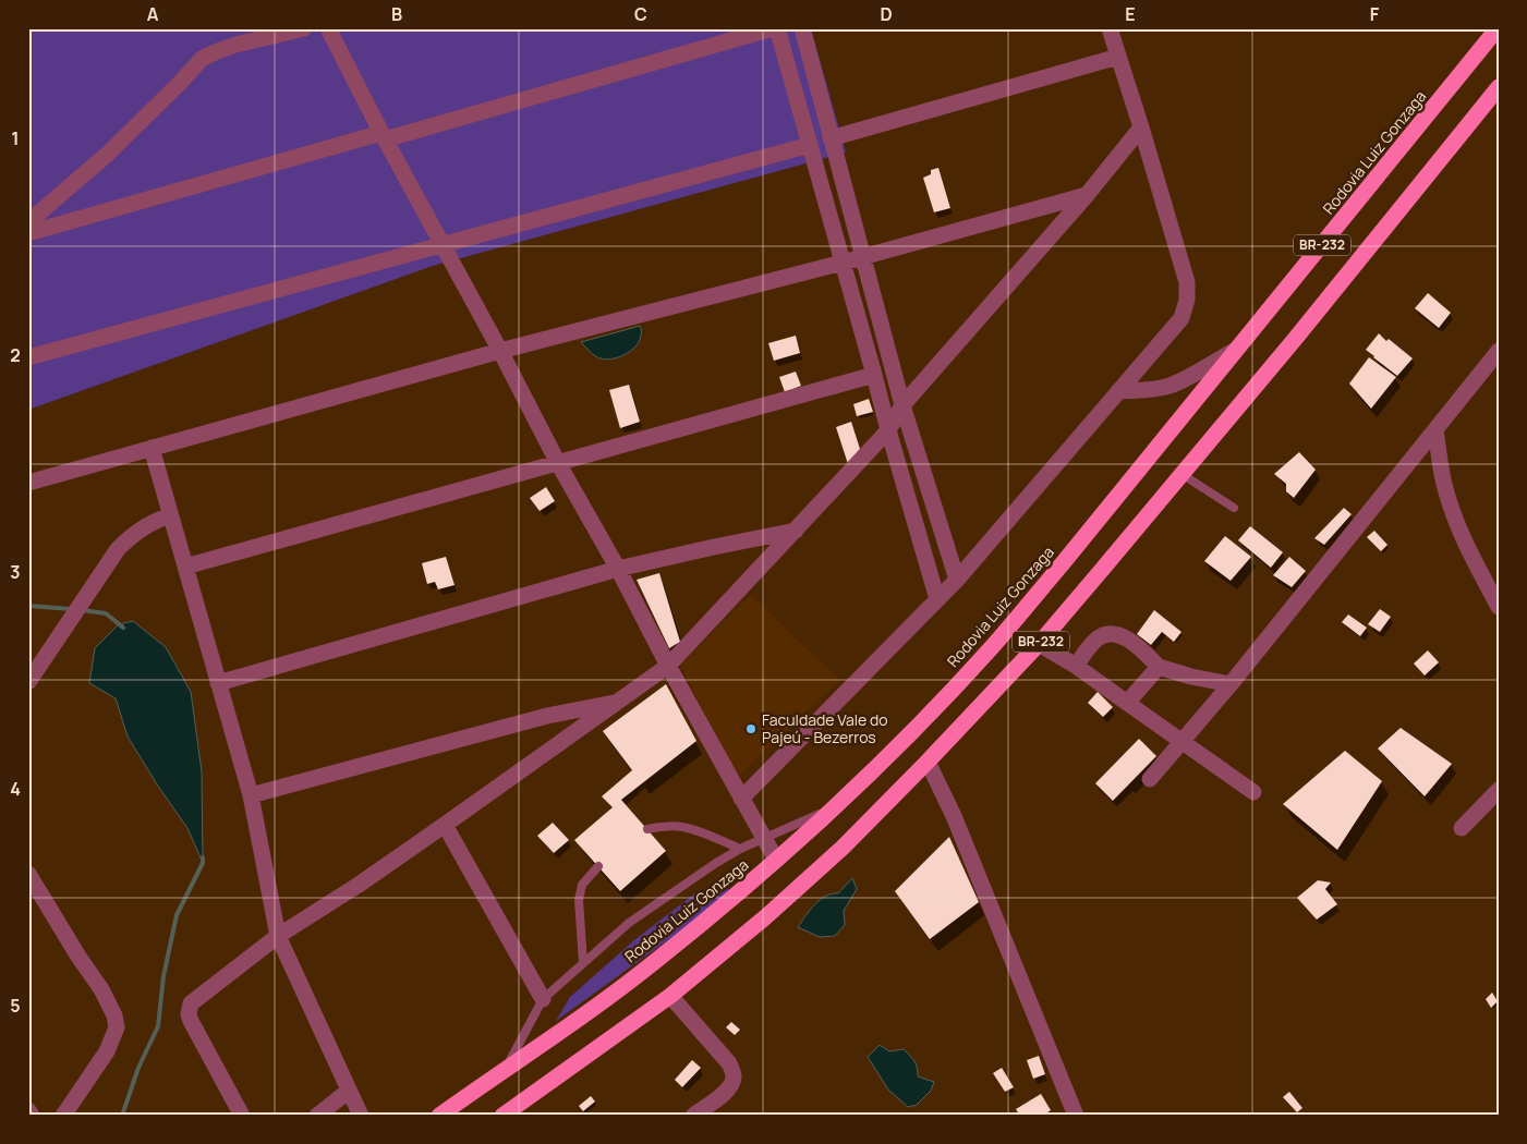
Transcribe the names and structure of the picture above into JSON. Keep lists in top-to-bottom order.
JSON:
{
  "streets": {
    "highway": ["Rodovia Luiz Gonzaga", "BR-232"]
  },
  "places": ["Faculdade Vale do Pajeú - Bezerros"],
  "grid": {
    "columns": [
      "A",
      "B",
      "C",
      "D",
      "E",
      "F"
    ],
    "rows": [
      "1",
      "2",
      "3",
      "4",
      "5"
    ]
  }
}
